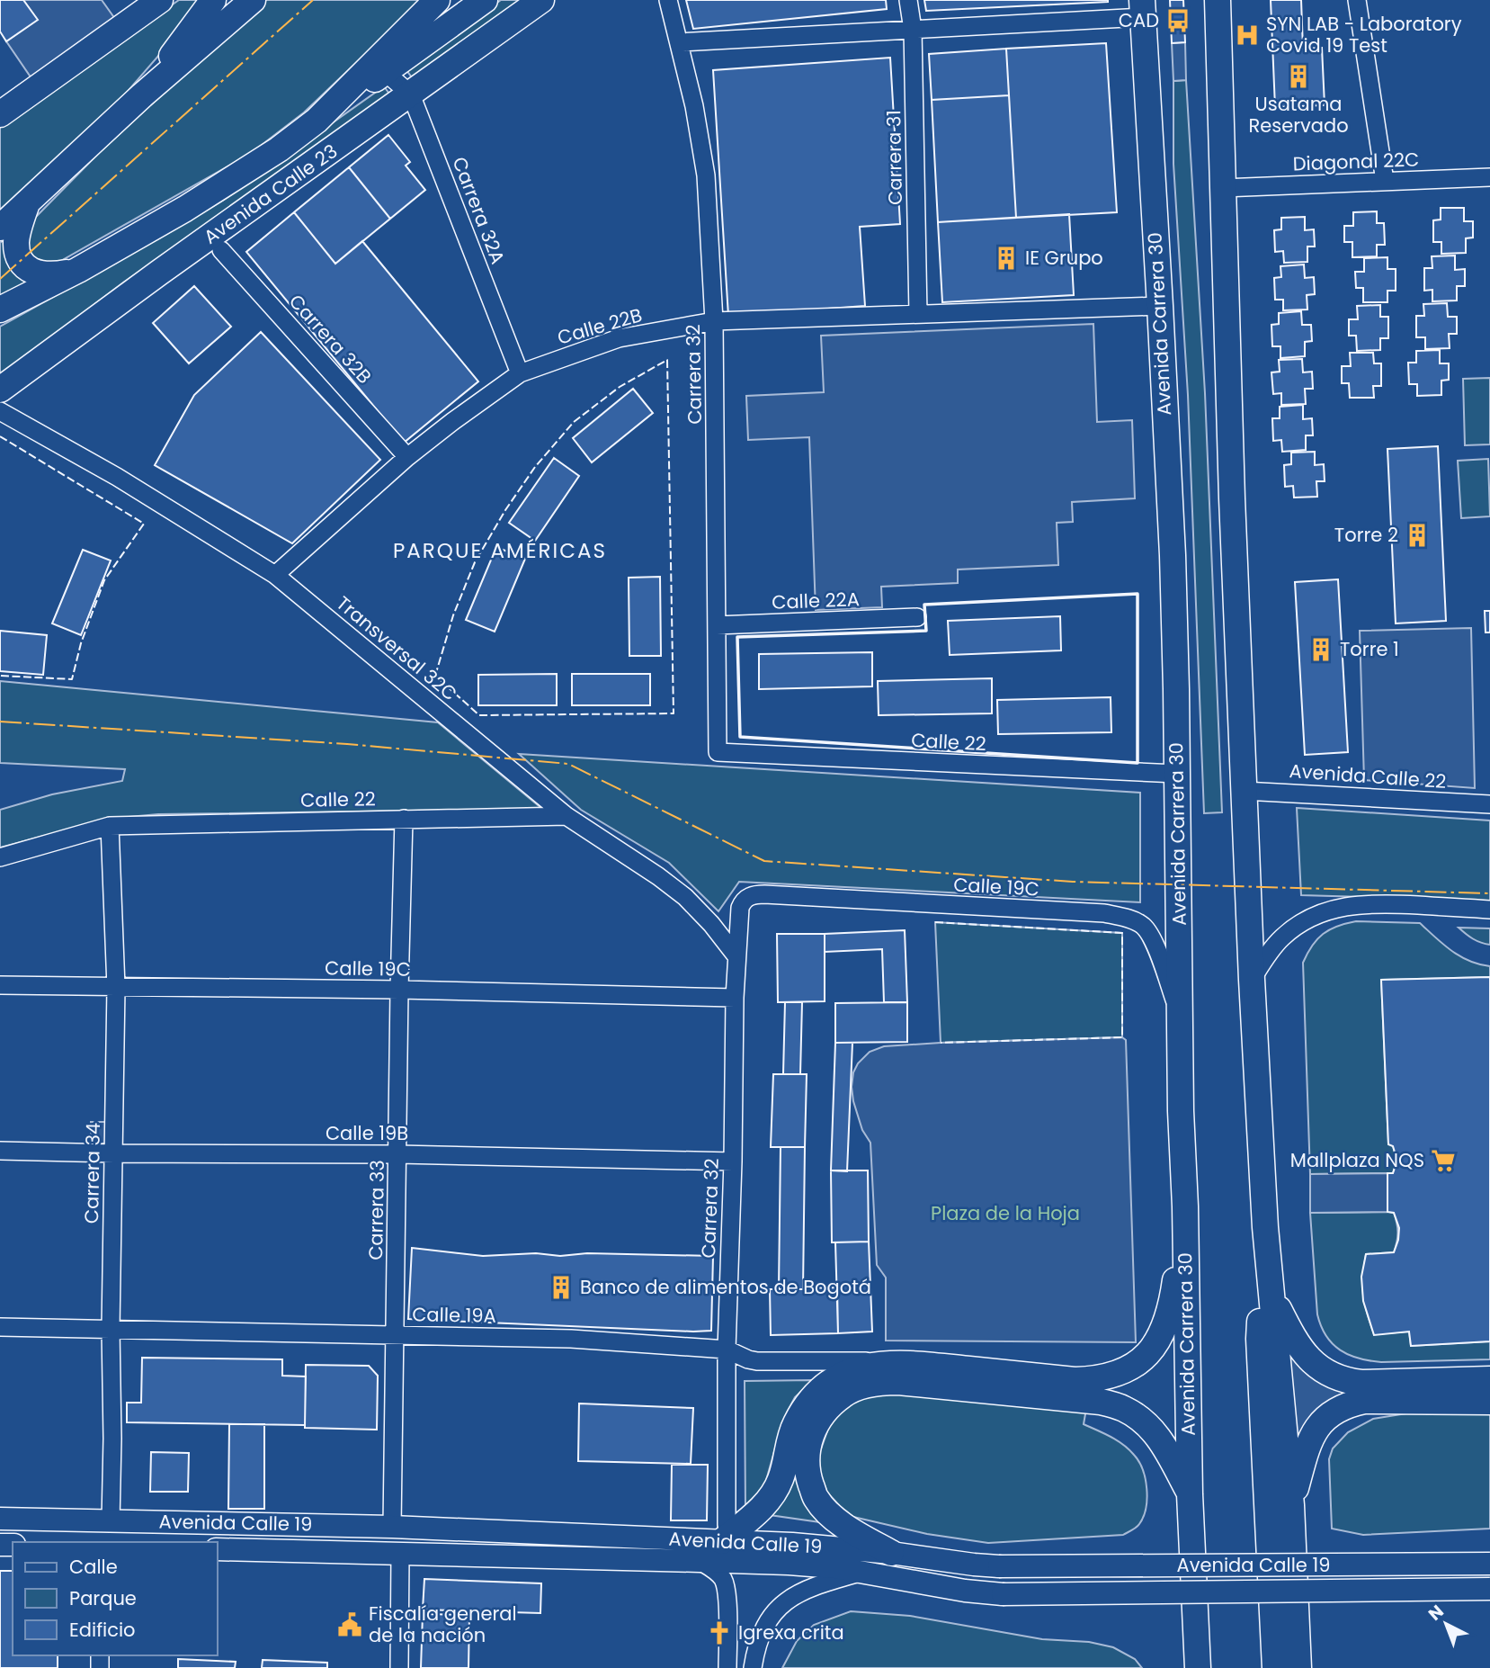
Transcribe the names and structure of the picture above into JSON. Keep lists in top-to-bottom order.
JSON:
{
  "streets": {
    "highway": ["Avenida Calle 23", "Avenida Carrera 30"],
    "main road": ["Avenida Calle 19"],
    "street": [
      "Carrera 31",
      "Diagonal 22C",
      "Carrera 32A",
      "Calle 22B",
      "Carrera 32B",
      "Carrera 32",
      "Calle 22A",
      "Transversal 32C",
      "Calle 22",
      "Avenida Calle 22",
      "Calle 19C",
      "Calle 19B",
      "Carrera 34",
      "Carrera 33",
      "Calle 19A"
    ]
  },
  "crossings": [
    ["Carrera 31", "Calle 22B"],
    ["Avenida Calle 23", "Carrera 32A"],
    ["Carrera 32A", "Calle 22B"],
    ["Avenida Carrera 30", "Calle 22B"],
    ["Avenida Carrera 30", "Calle 22"],
    ["Avenida Carrera 30", "Calle 19C"],
    ["Calle 22B", "Carrera 32B"],
    ["Calle 22B", "Carrera 32"],
    ["Calle 22B", "Transversal 32C"],
    ["Carrera 32", "Calle 22A"],
    ["Carrera 32", "Transversal 32C"],
    ["Carrera 32", "Calle 22"],
    ["Carrera 32", "Calle 19C"],
    ["Carrera 32", "Calle 19B"],
    ["Carrera 32", "Calle 19A"],
    ["Carrera 32", "Avenida Calle 19"],
    ["Transversal 32C", "Calle 22"],
    ["Calle 22", "Carrera 34"],
    ["Calle 22", "Carrera 33"],
    ["Calle 19C", "Carrera 34"],
    ["Calle 19C", "Carrera 33"],
    ["Calle 19B", "Carrera 34"],
    ["Calle 19B", "Carrera 33"],
    ["Carrera 34", "Calle 19A"],
    ["Carrera 34", "Avenida Calle 19"],
    ["Carrera 33", "Calle 19A"],
    ["Carrera 33", "Avenida Calle 19"]
  ],
  "districts": ["PARQUE AMÉRICAS"],
  "parks": ["Plaza de la Hoja"],
  "places": {
    "bus stop": ["CAD"],
    "hospital": ["SYN LAB - Laboratory Covid 19 Test"],
    "building": [
      "Usatama Reservado",
      "IE Grupo",
      "Torre 2",
      "Torre 1",
      "Banco de alimentos de Bogotá"
    ],
    "supermarket": ["Mallplaza NQS"],
    "public building": ["Fiscalía general de la nación"],
    "church": ["Igrexa crita"]
  },
  "legend": ["Calle", "Parque", "Edificio"],
  "north": "top left"
}
